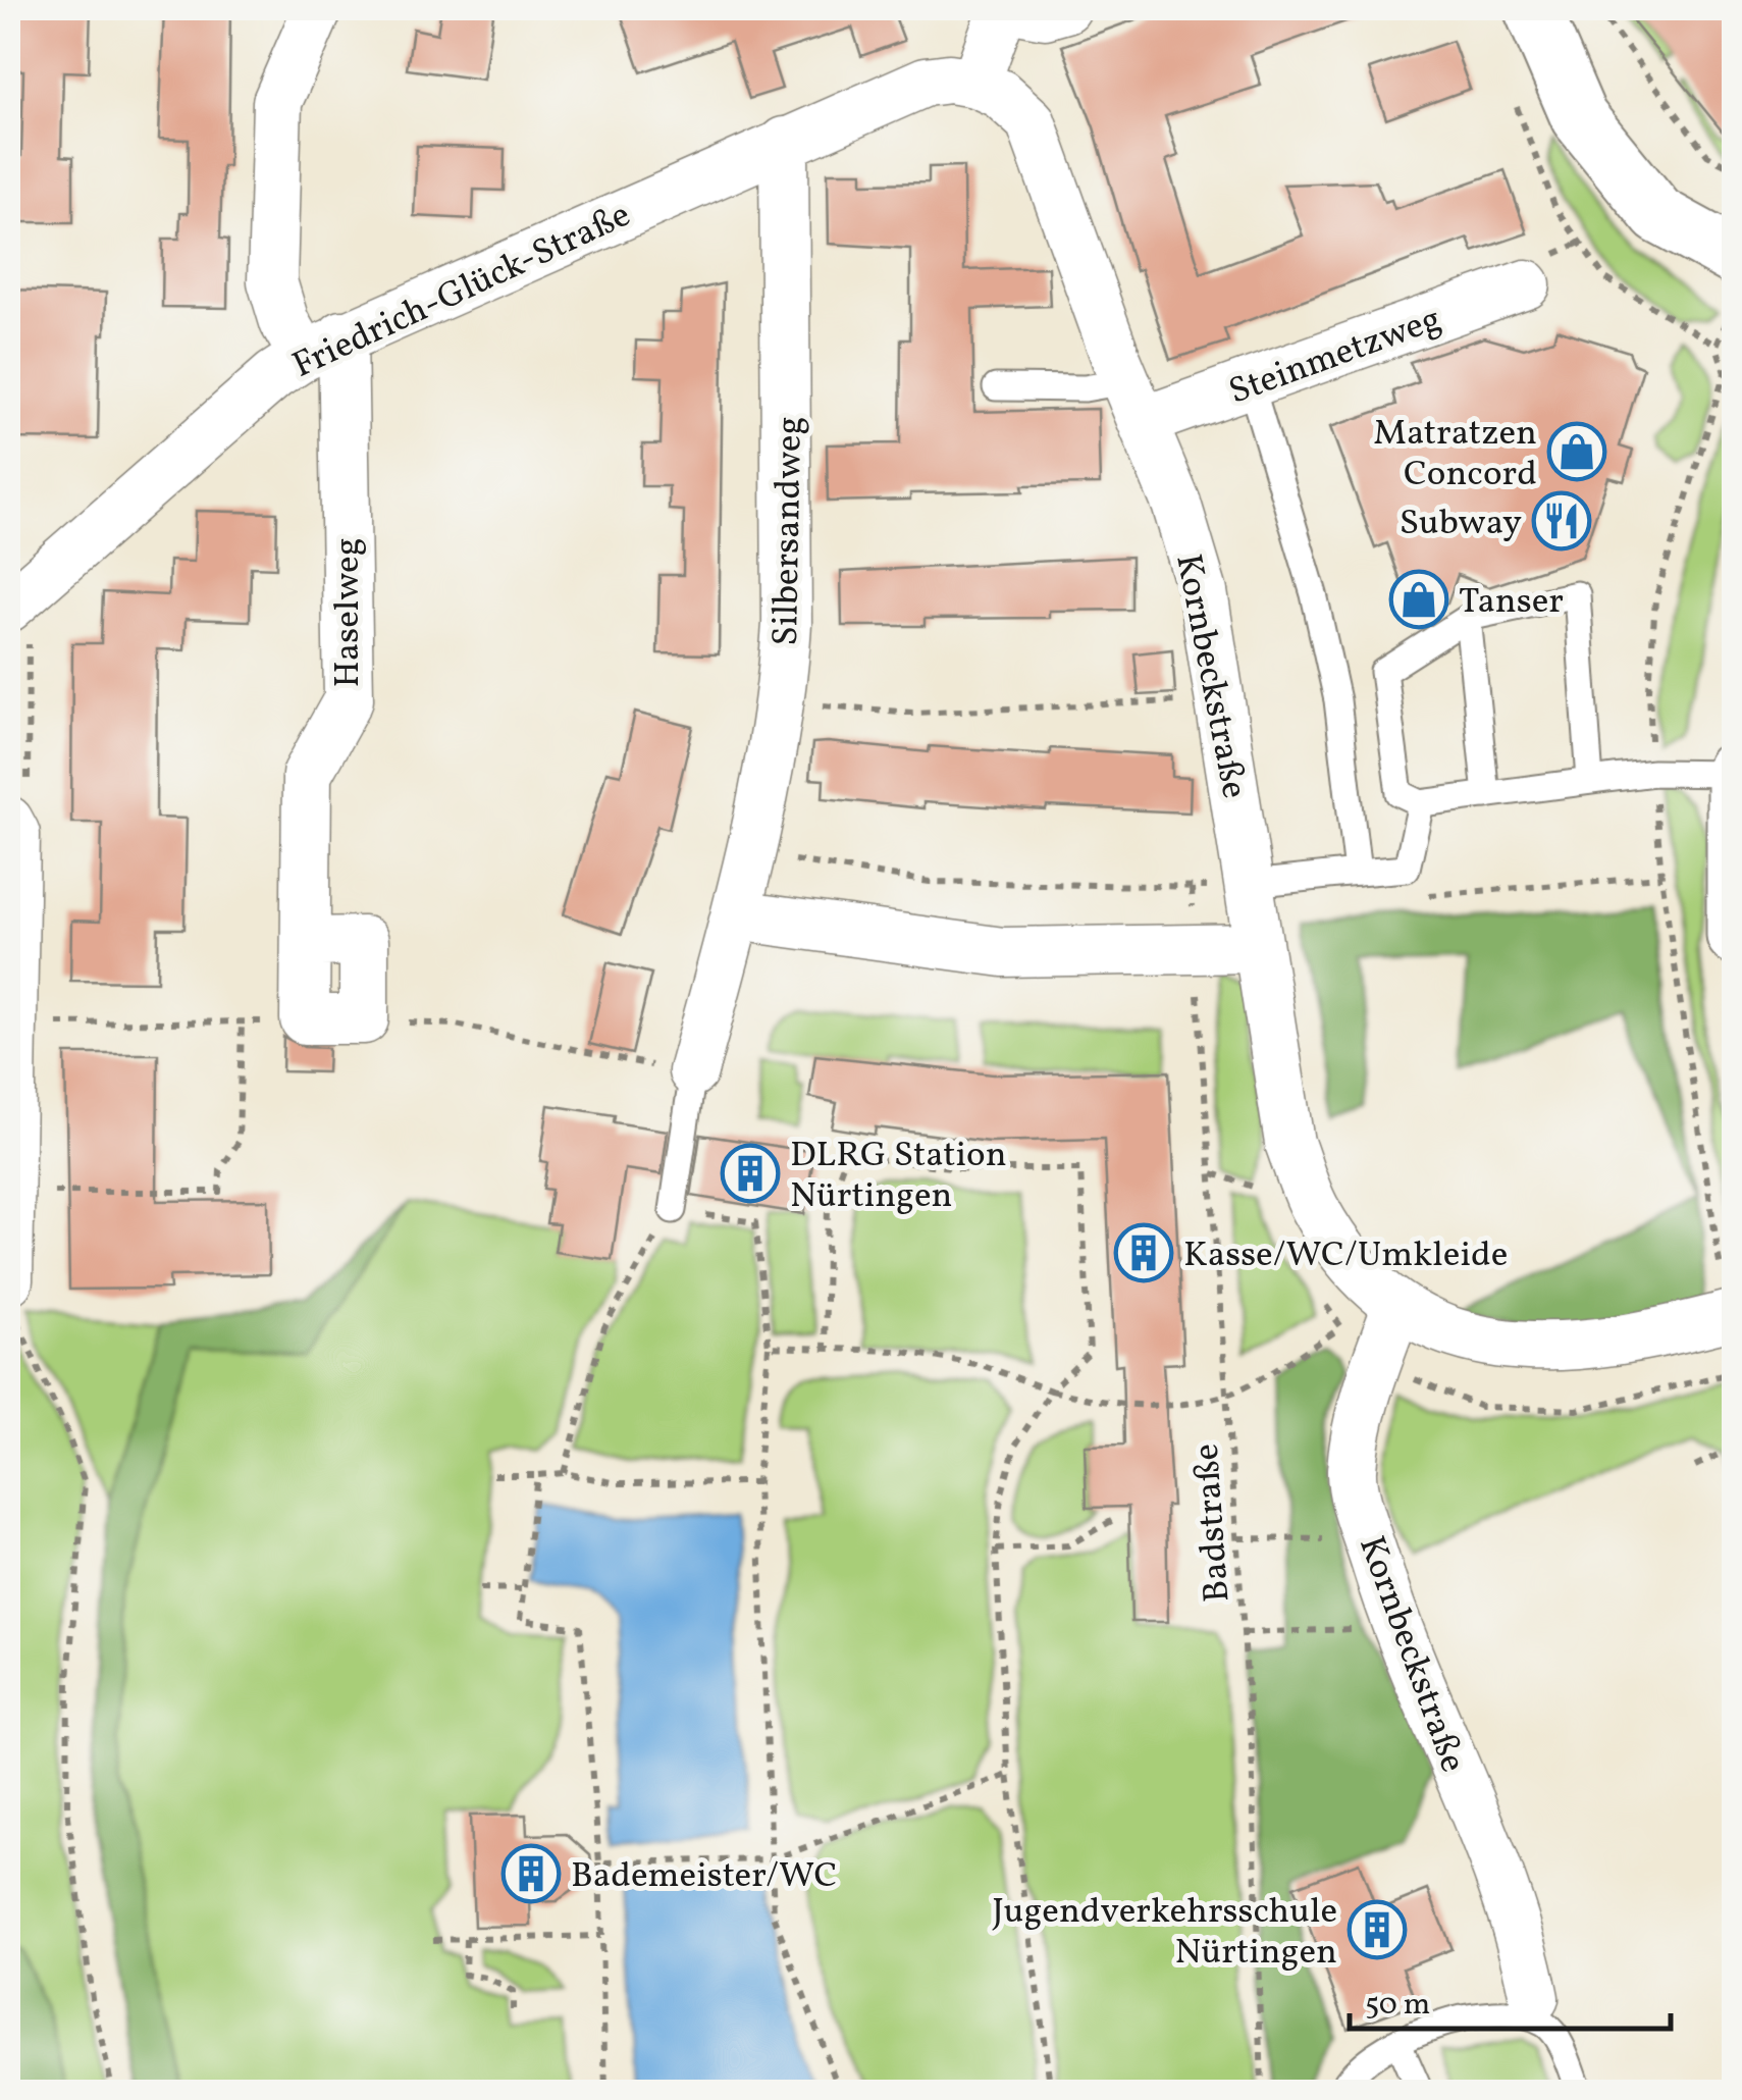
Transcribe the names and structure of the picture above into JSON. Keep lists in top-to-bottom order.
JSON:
{
  "streets": {
    "street": [
      "Friedrich-Glück-Straße",
      "Steinmetzweg",
      "Silbersandweg",
      "Haselweg",
      "Kornbeckstraße"
    ],
    "path": ["Badstraße"]
  },
  "crossings": [
    ["Friedrich-Glück-Straße", "Silbersandweg"],
    ["Friedrich-Glück-Straße", "Haselweg"],
    ["Friedrich-Glück-Straße", "Kornbeckstraße"],
    ["Steinmetzweg", "Kornbeckstraße"]
  ],
  "places": {
    "shop": ["Matratzen Concord", "Tanser"],
    "restaurant": ["Subway"],
    "building": [
      "DLRG Station Nürtingen",
      "Kasse/WC/Umkleide",
      "Bademeister/WC",
      "Jugendverkehrsschule Nürtingen"
    ]
  },
  "scale_bar": "50 m"
}
